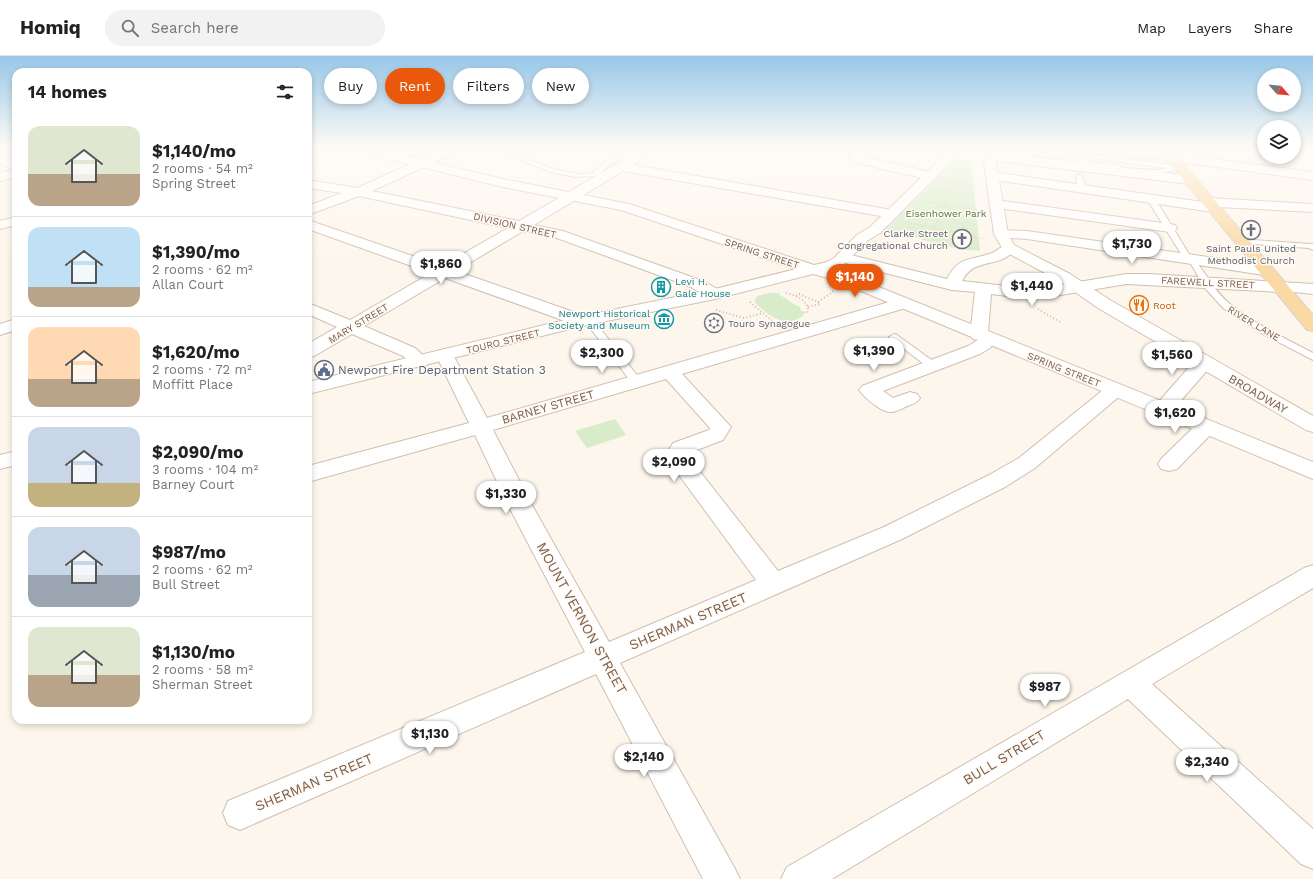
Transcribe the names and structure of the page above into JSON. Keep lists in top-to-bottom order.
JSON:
{
  "streets": {
    "street": [
      "DIVISION STREET",
      "SPRING STREET",
      "FAREWELL STREET",
      "MARY STREET",
      "TOURO STREET",
      "BROADWAY",
      "BARNEY STREET",
      "MOUNT VERNON STREET",
      "SHERMAN STREET",
      "BULL STREET"
    ],
    "lane": ["RIVER LANE"]
  },
  "crossings": [
    ["DIVISION STREET", "MARY STREET"],
    ["DIVISION STREET", "TOURO STREET"],
    ["SPRING STREET", "MARY STREET"],
    ["SPRING STREET", "TOURO STREET"],
    ["SPRING STREET", "BARNEY STREET"],
    ["SPRING STREET", "SHERMAN STREET"],
    ["FAREWELL STREET", "RIVER LANE"],
    ["FAREWELL STREET", "TOURO STREET"],
    ["FAREWELL STREET", "BROADWAY"],
    ["TOURO STREET", "MOUNT VERNON STREET"],
    ["BARNEY STREET", "MOUNT VERNON STREET"],
    ["MOUNT VERNON STREET", "SHERMAN STREET"]
  ],
  "parks": ["Eisenhower Park"],
  "places": {
    "church": ["Saint Pauls United Methodist Church", "Clarke Street Congregational Church"],
    "building": ["Levi H. Gale House"],
    "restaurant": ["Root"],
    "museum": ["Newport Historical Society and Museum"],
    "synagogue": ["Touro Synagogue"],
    "public building": ["Newport Fire Department Station 3"]
  },
  "north": "bottom right",
  "page": {
    "header": "Homiq",
    "search": "Search here",
    "nav": ["Map", "Layers", "Share"],
    "chip": [
      "Buy",
      "Rent",
      "Filters",
      "New"
    ],
    "heading": "14 homes",
    "list": [
      {
        "name": "$1,140/mo",
        "note": "2 rooms · 54 m² · Spring Street"
      },
      {
        "name": "$1,390/mo",
        "note": "2 rooms · 62 m² · Allan Court"
      },
      {
        "name": "$1,620/mo",
        "note": "2 rooms · 72 m² · Moffitt Place"
      },
      {
        "name": "$2,090/mo",
        "note": "3 rooms · 104 m² · Barney Court"
      },
      {
        "name": "$987/mo",
        "note": "2 rooms · 62 m² · Bull Street"
      },
      {
        "name": "$1,130/mo",
        "note": "2 rooms · 58 m² · Sherman Street"
      }
    ],
    "price": [
      "$1,730",
      "$1,860",
      "$1,140",
      "$1,440",
      "$1,390",
      "$2,300",
      "$1,560",
      "$1,620",
      "$2,090",
      "$1,330",
      "$987",
      "$1,130",
      "$2,140",
      "$2,340"
    ]
  }
}
